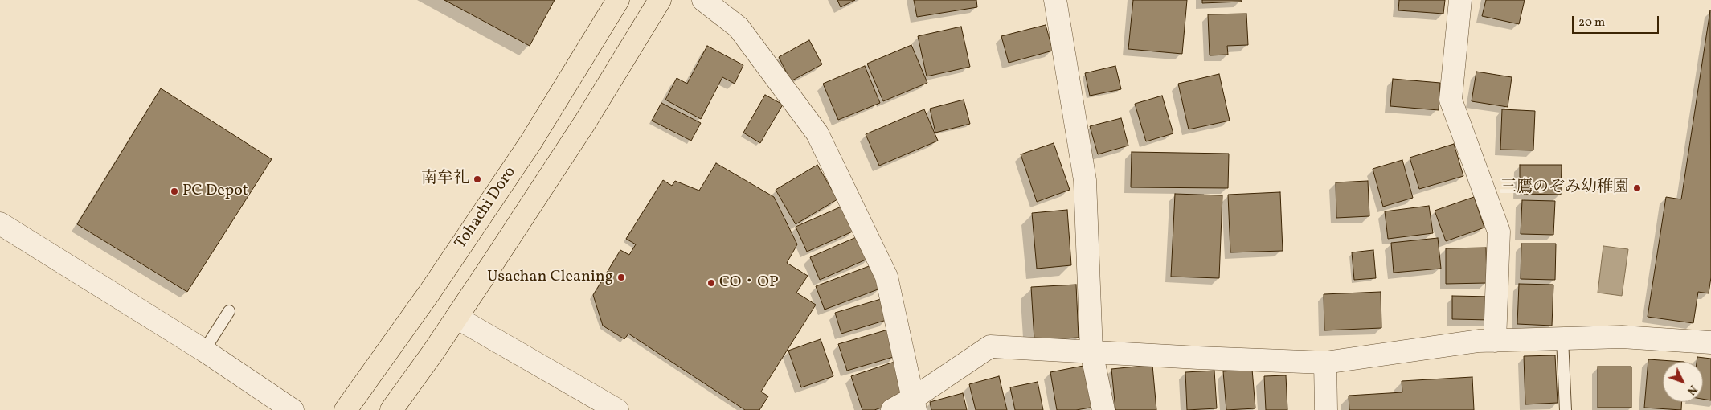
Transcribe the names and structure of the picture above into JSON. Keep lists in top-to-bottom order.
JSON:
{
  "streets": {
    "main road": ["Tohachi Doro"]
  },
  "places": [
    "南牟礼",
    "三鷹のぞみ幼稚園",
    "PC Depot",
    "Usachan Cleaning",
    "CO・OP"
  ],
  "scale_bar": "20 m",
  "north": "bottom right"
}
